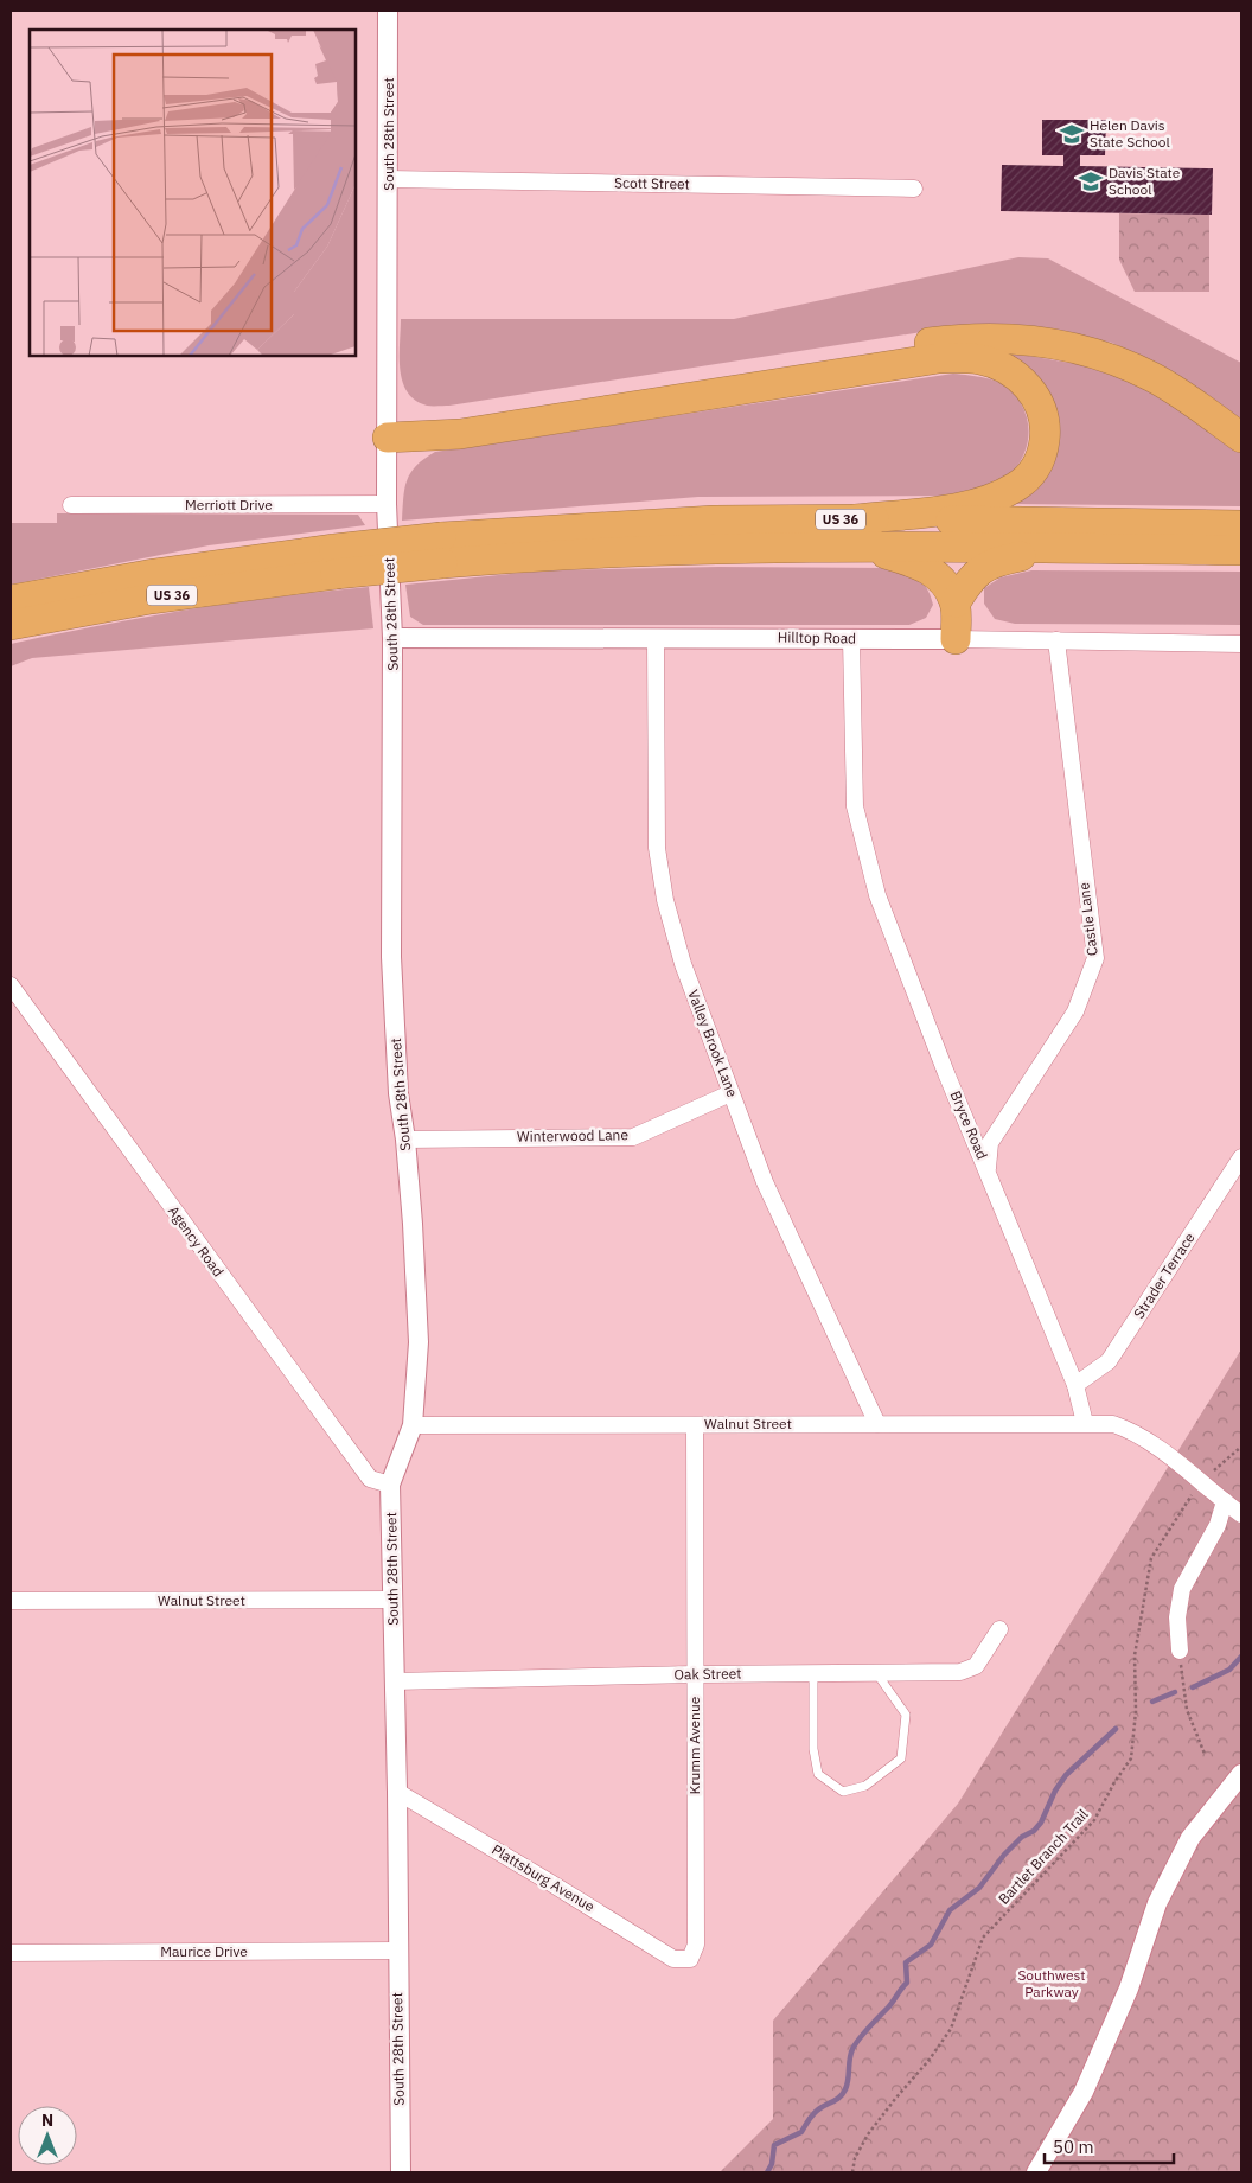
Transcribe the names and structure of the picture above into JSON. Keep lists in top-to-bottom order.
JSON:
{
  "streets": {
    "highway": ["US 36"],
    "street": [
      "South 28th Street",
      "Scott Street",
      "Merriott Drive",
      "Hilltop Road",
      "Castle Lane",
      "Valley Brook Lane",
      "Bryce Road",
      "Winterwood Lane",
      "Agency Road",
      "Strader Terrace",
      "Walnut Street",
      "Oak Street",
      "Krumm Avenue",
      "Plattsburg Avenue",
      "Maurice Drive"
    ],
    "path": ["Bartlet Branch Trail"]
  },
  "crossings": [
    ["South 28th Street", "Scott Street"],
    ["South 28th Street", "Merriott Drive"],
    ["South 28th Street", "Hilltop Road"],
    ["South 28th Street", "Winterwood Lane"],
    ["South 28th Street", "Agency Road"],
    ["South 28th Street", "Walnut Street"],
    ["South 28th Street", "Oak Street"],
    ["South 28th Street", "Plattsburg Avenue"],
    ["South 28th Street", "Maurice Drive"],
    ["Hilltop Road", "Castle Lane"],
    ["Hilltop Road", "Valley Brook Lane"],
    ["Hilltop Road", "Bryce Road"],
    ["Castle Lane", "Bryce Road"],
    ["Valley Brook Lane", "Winterwood Lane"],
    ["Valley Brook Lane", "Walnut Street"],
    ["Bryce Road", "Strader Terrace"],
    ["Bryce Road", "Walnut Street"],
    ["Walnut Street", "Krumm Avenue"],
    ["Oak Street", "Krumm Avenue"],
    ["Krumm Avenue", "Plattsburg Avenue"]
  ],
  "parks": ["Southwest Parkway"],
  "places": {
    "school or university": ["Helen Davis State School", "Davis State School"]
  },
  "scale_bar": "50 m",
  "north": "top"
}
